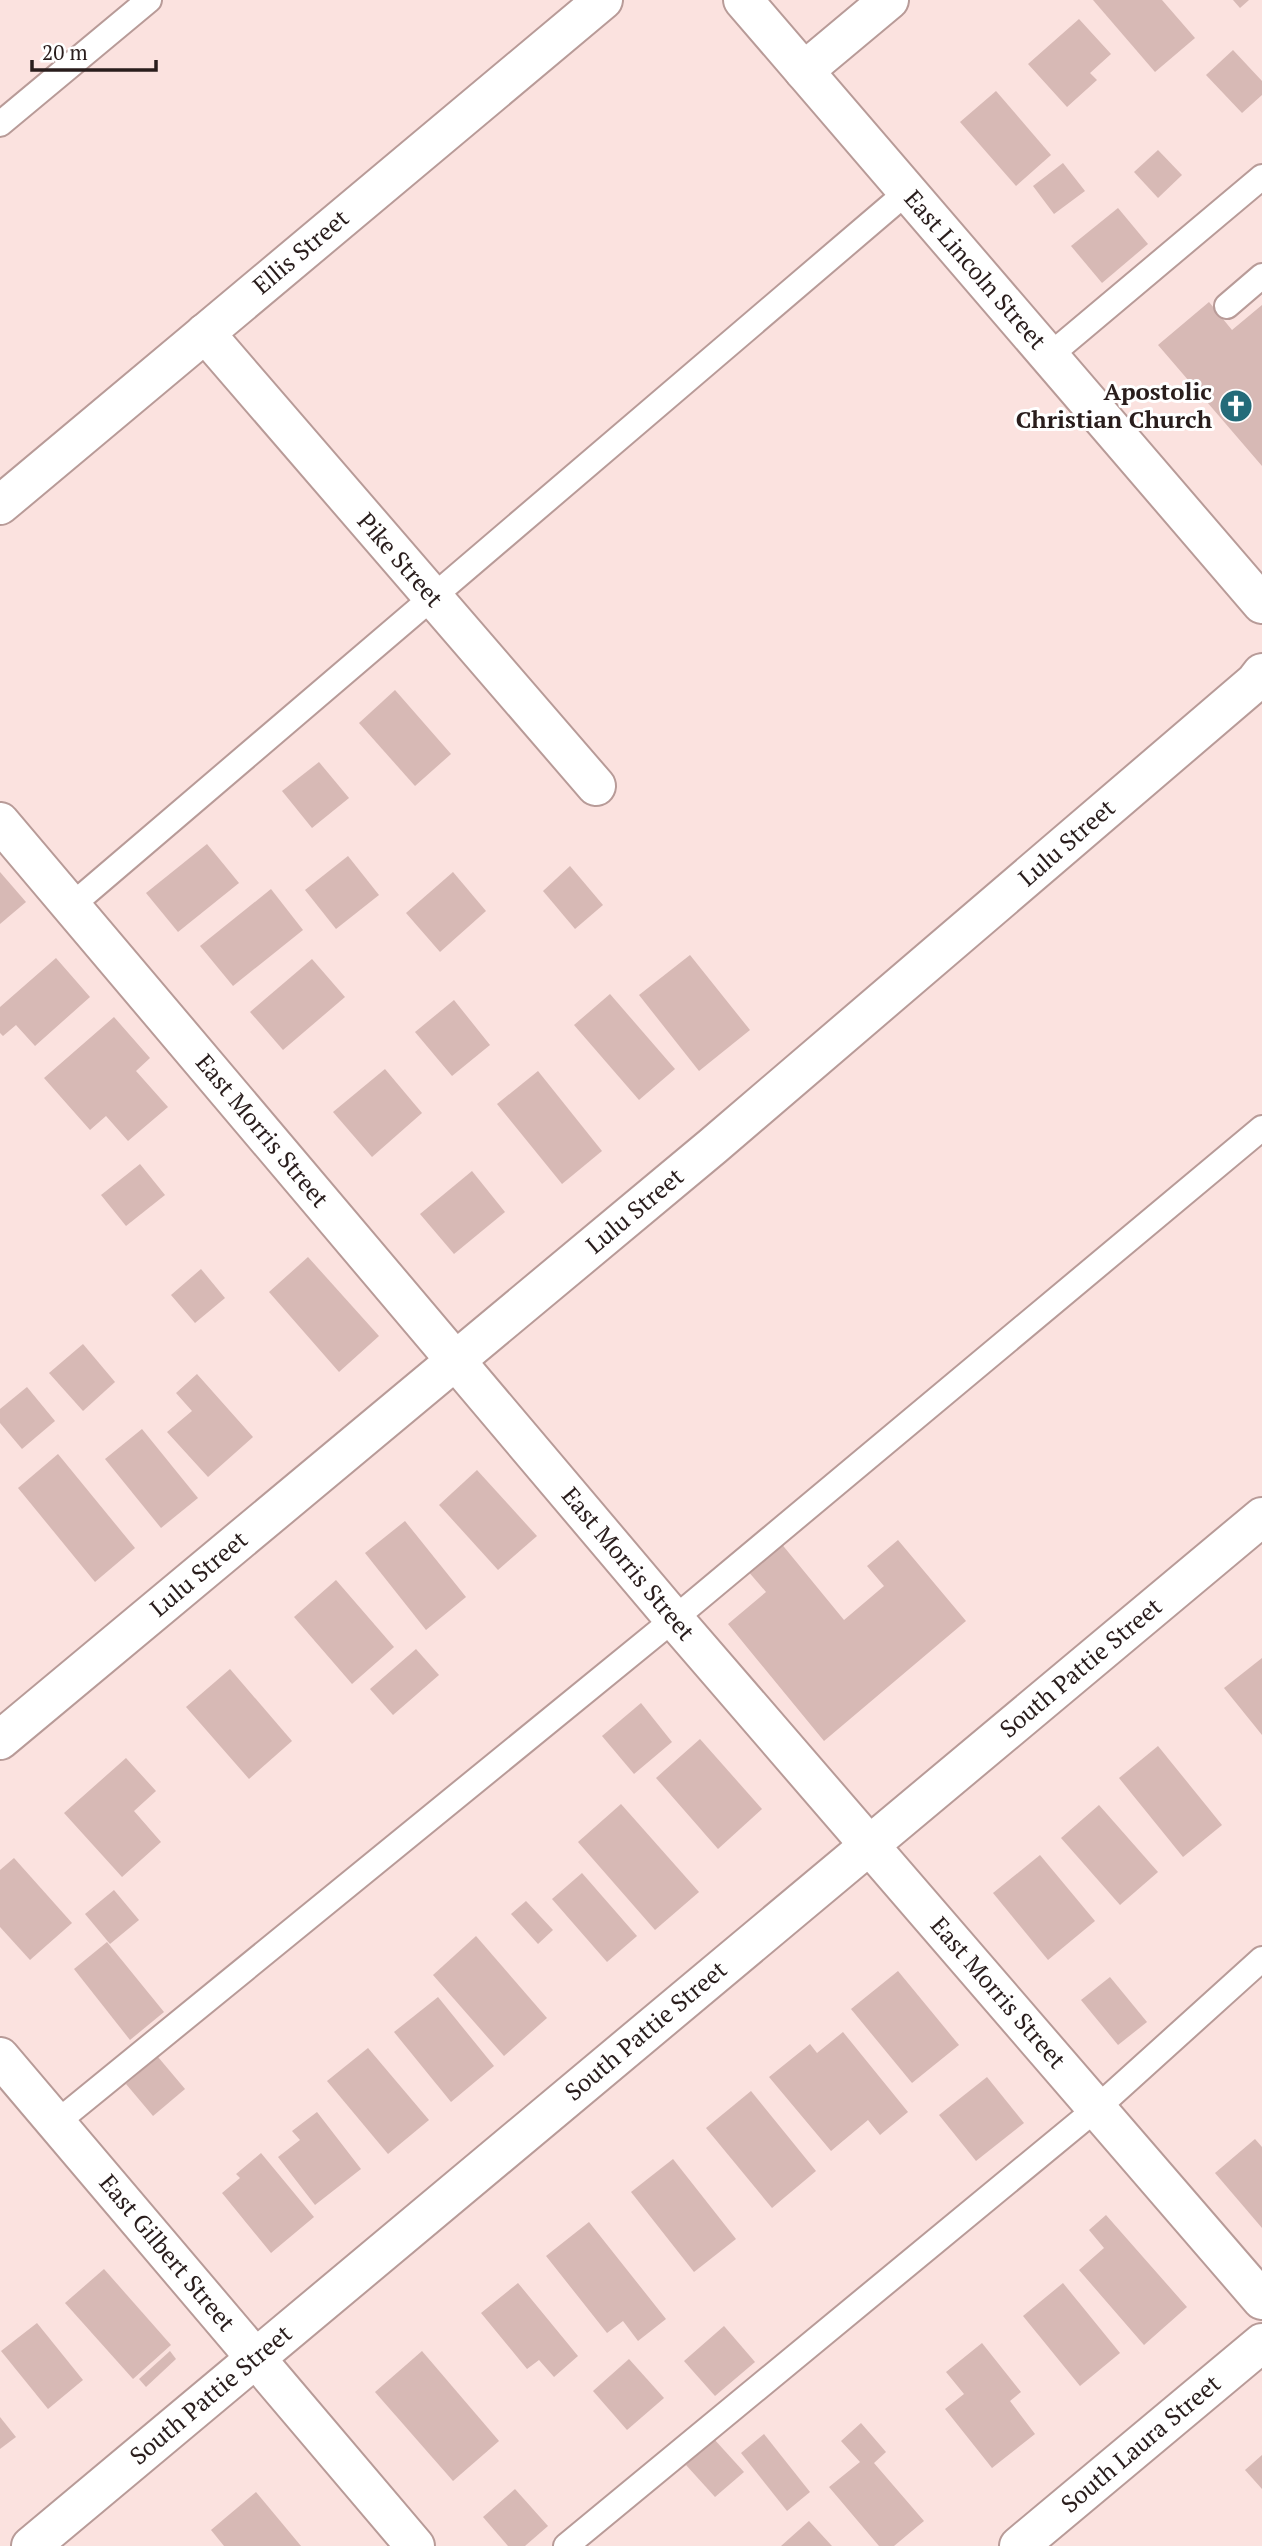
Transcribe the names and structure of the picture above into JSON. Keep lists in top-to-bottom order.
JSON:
{
  "streets": {
    "street": [
      "Ellis Street",
      "East Lincoln Street",
      "Pike Street",
      "Lulu Street",
      "East Morris Street",
      "South Pattie Street",
      "East Gilbert Street",
      "South Laura Street"
    ]
  },
  "crossings": [
    ["Ellis Street", "Pike Street"],
    ["Lulu Street", "East Morris Street"],
    ["East Morris Street", "South Pattie Street"],
    ["South Pattie Street", "East Gilbert Street"]
  ],
  "places": {
    "church": ["Apostolic Christian Church"]
  },
  "scale_bar": "20 m"
}
